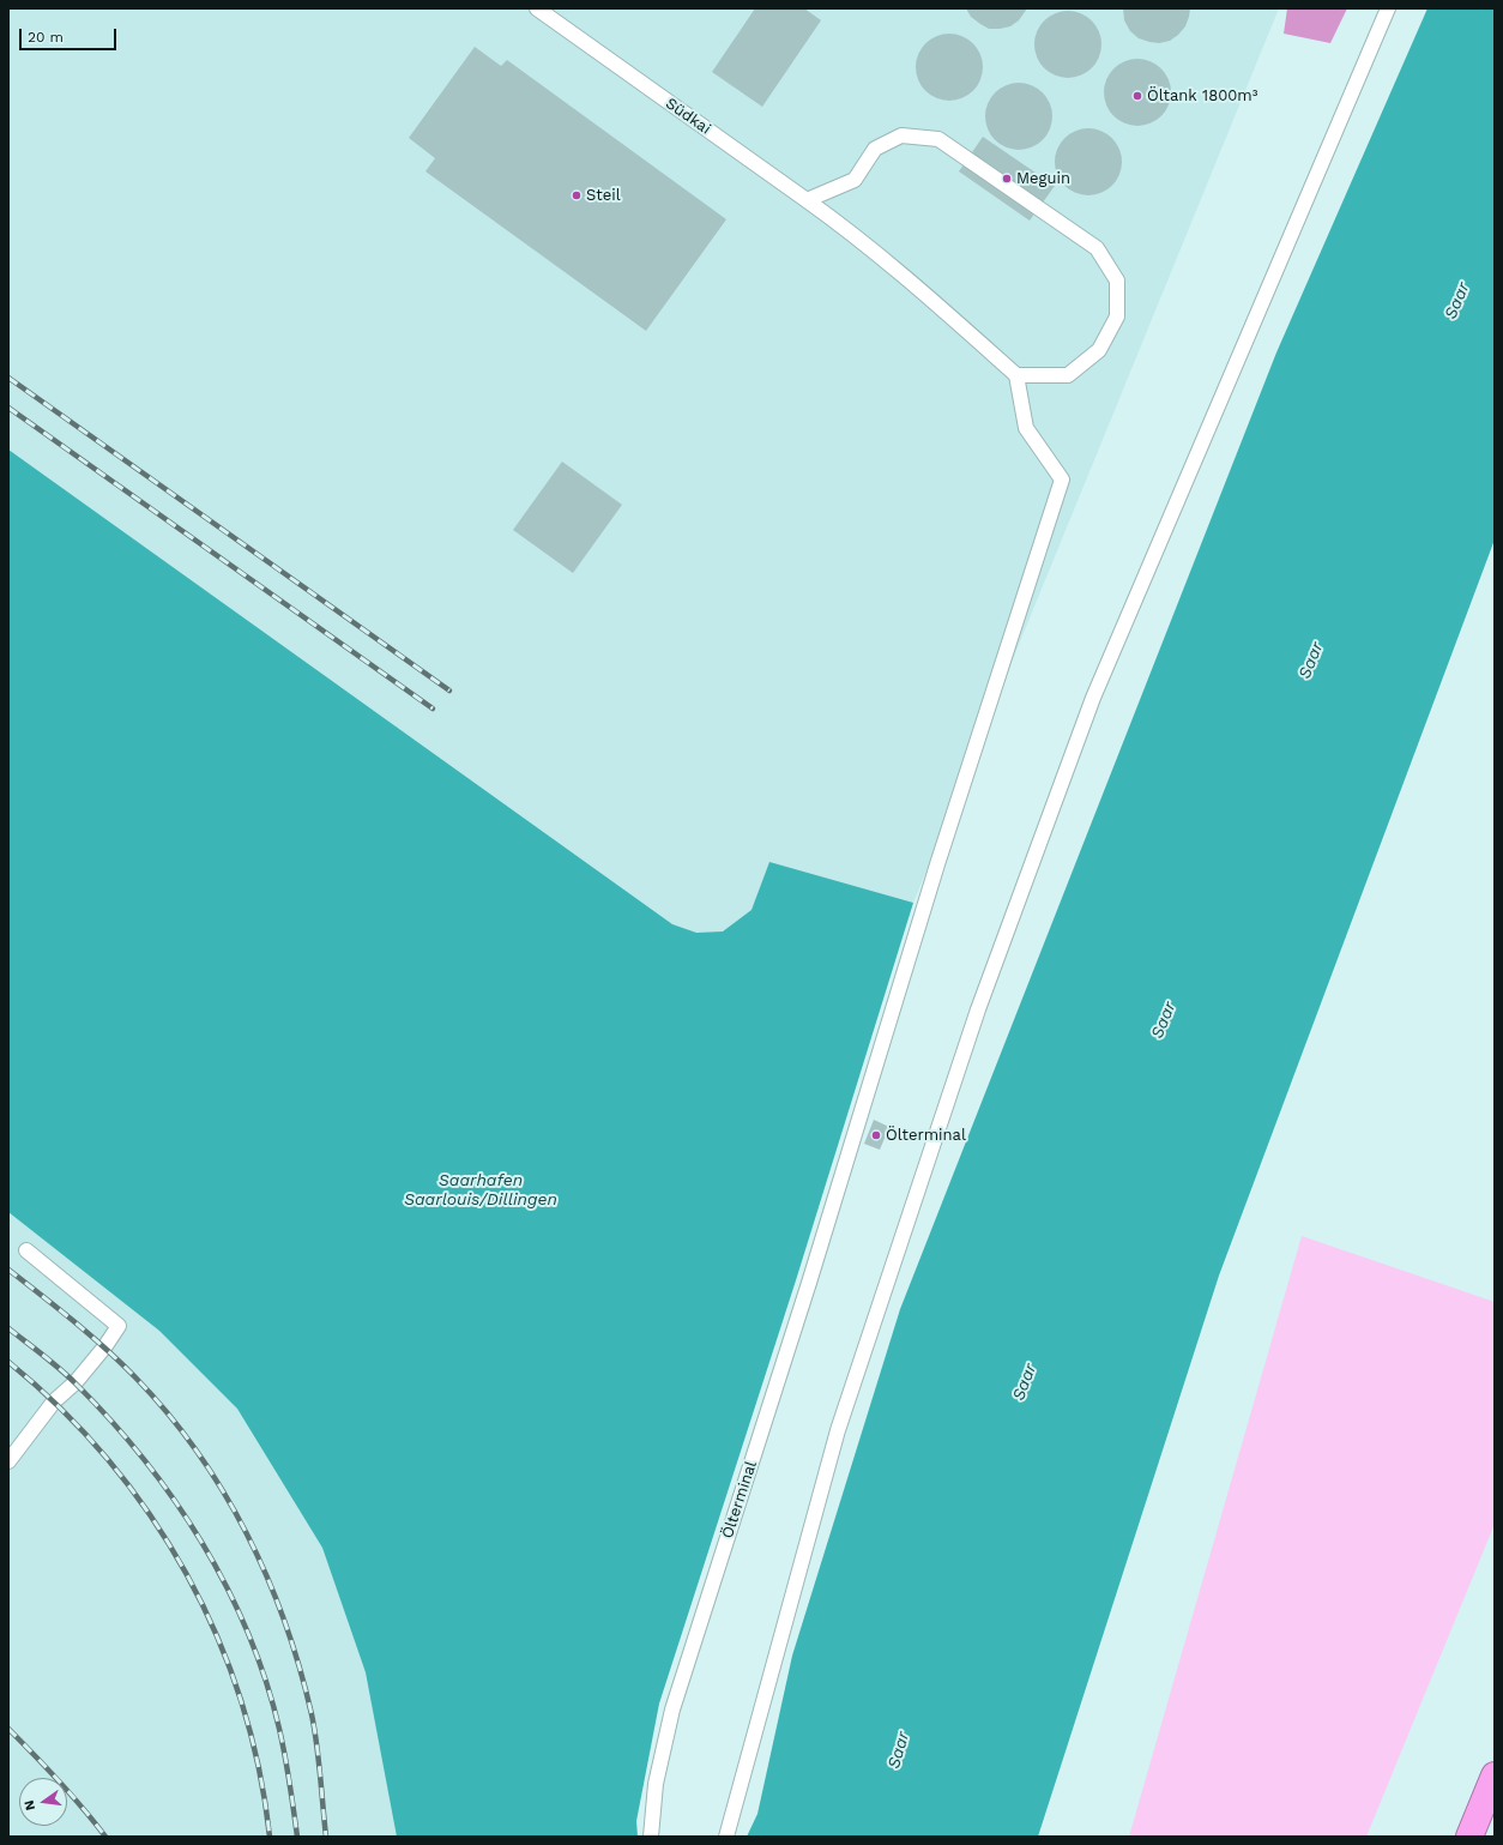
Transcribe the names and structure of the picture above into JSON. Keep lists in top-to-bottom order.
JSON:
{
  "streets": {
    "lane": ["Südkai", "Ölterminal"]
  },
  "crossings": [
    ["Südkai", "Ölterminal"]
  ],
  "water": ["Saar", "Saarhafen Saarlouis/Dillingen"],
  "places": [
    "Öltank 1800m³",
    "Meguin",
    "Steil",
    "Ölterminal"
  ],
  "scale_bar": "20 m",
  "north": "left"
}
